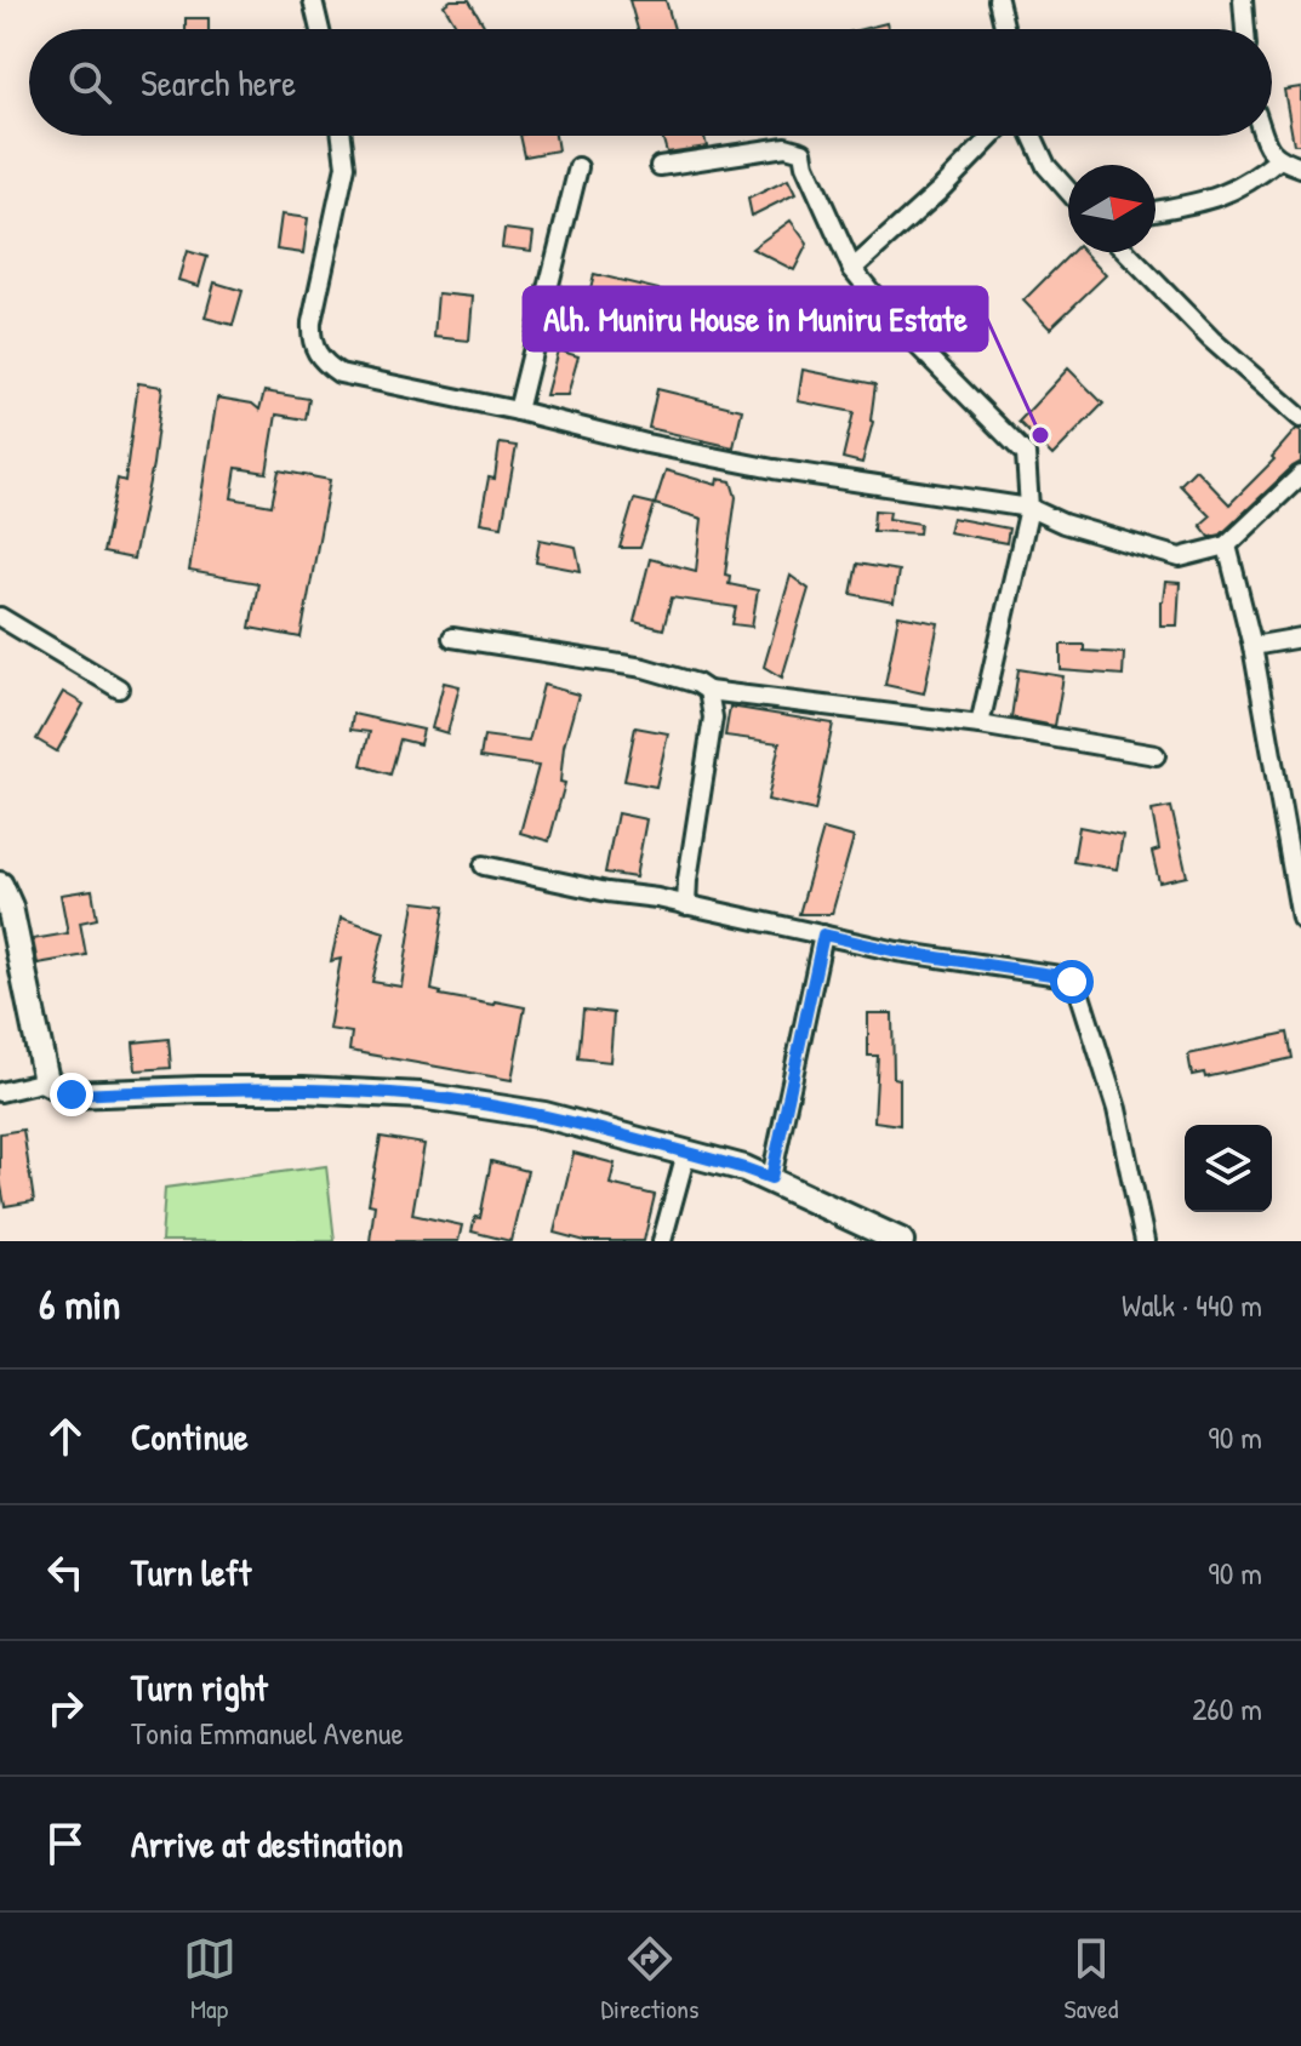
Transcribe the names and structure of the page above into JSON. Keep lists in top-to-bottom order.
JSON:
{
  "places": ["Alh. Muniru House in Muniru Estate"],
  "north": "right",
  "page": {
    "search": "Search here",
    "heading": ["6 min", "Walk · 440 m"],
    "list": [
      ["Continue", "90 m"],
      ["Turn left", "90 m"],
      ["Turn right", "Tonia Emmanuel Avenue", "260 m"],
      "Arrive at destination"
    ],
    "nav": ["Map", "Directions", "Saved"]
  }
}
